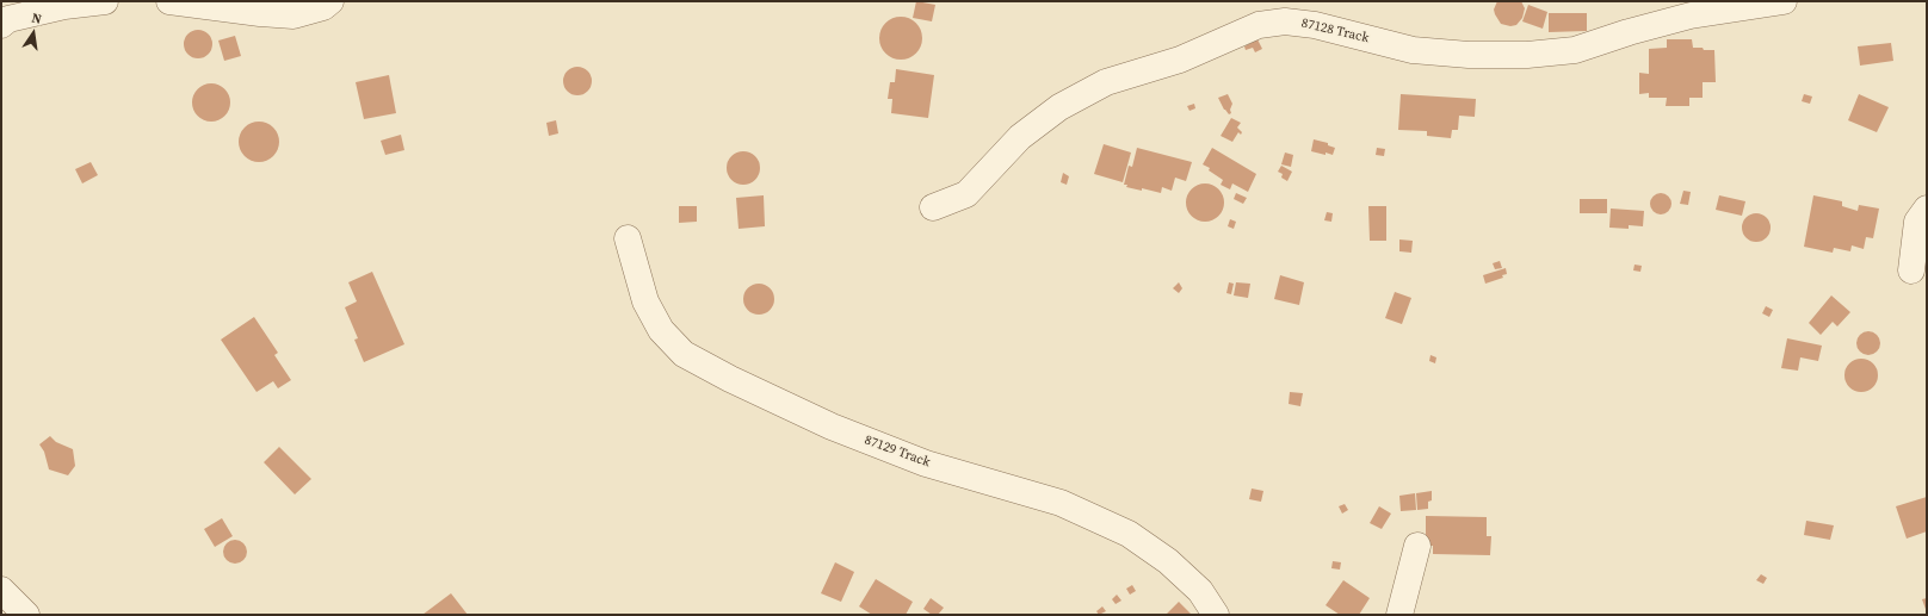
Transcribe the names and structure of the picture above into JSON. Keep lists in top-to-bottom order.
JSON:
{
  "streets": {
    "street": ["87128 Track", "87129 Track"]
  },
  "north": "top"
}
